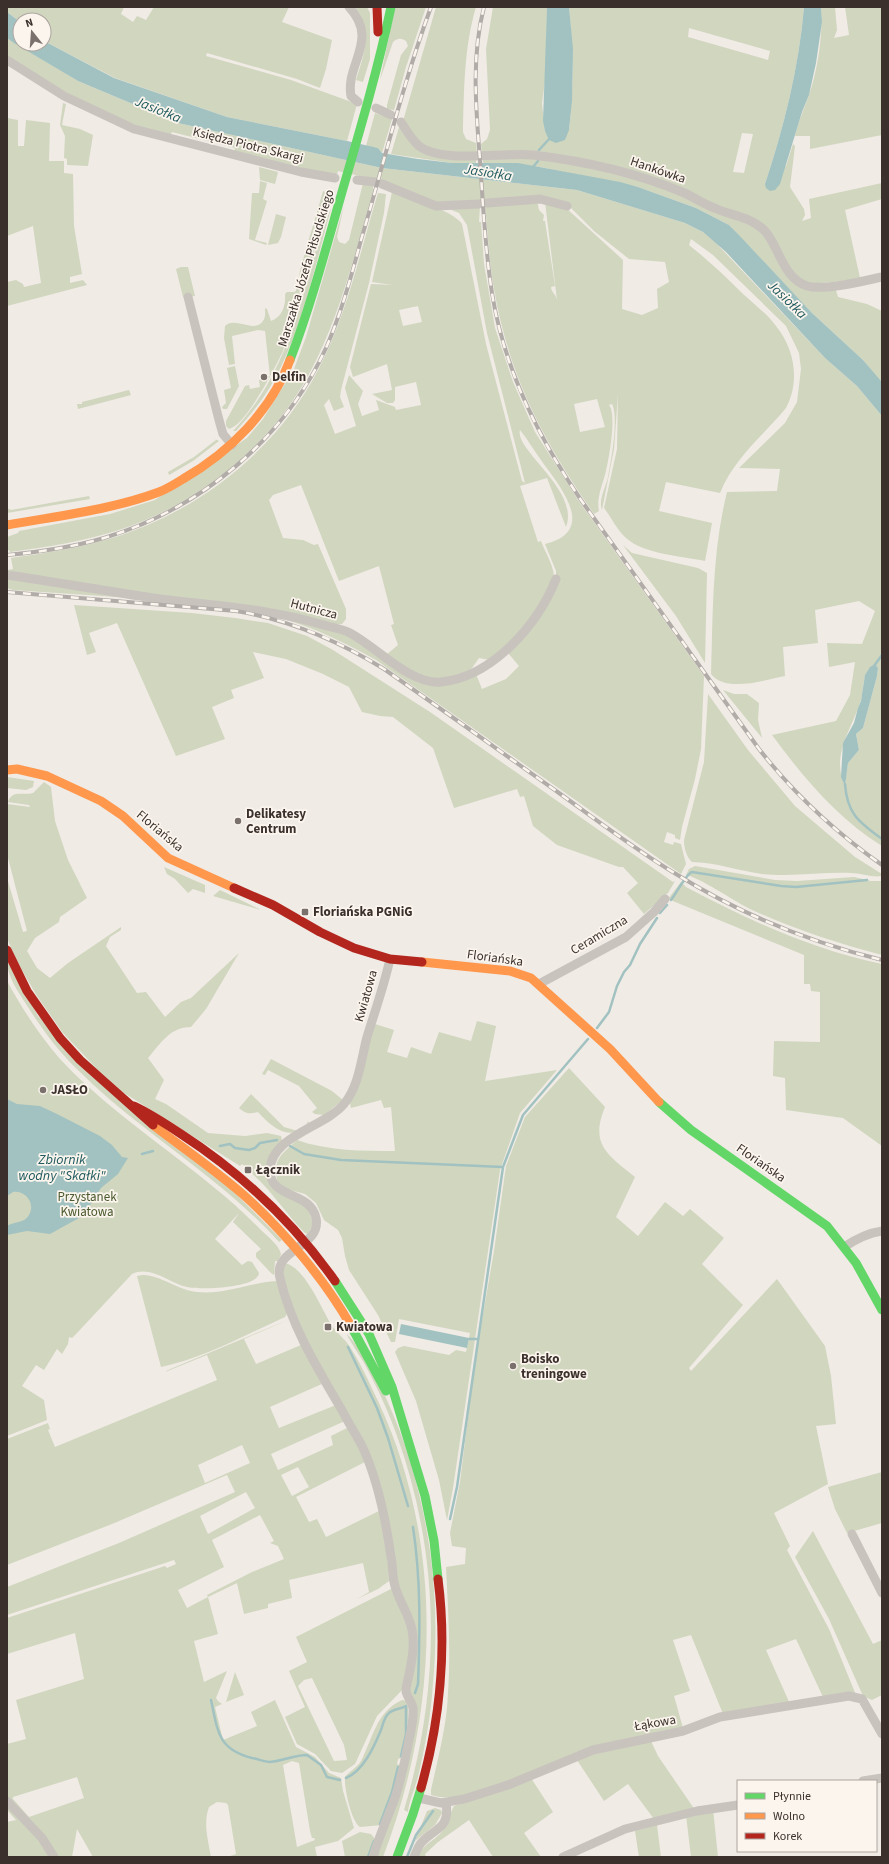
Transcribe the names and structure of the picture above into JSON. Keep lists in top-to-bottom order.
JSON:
{
  "streets": {
    "main road": ["Marszałka Józefa Piłsudskiego", "Floriańska"],
    "street": [
      "Księdza Piotra Skargi",
      "Hankówka",
      "Hutnicza",
      "Ceramiczna",
      "Kwiatowa",
      "Łąkowa"
    ]
  },
  "crossings": [
    ["Floriańska", "Ceramiczna"],
    ["Floriańska", "Kwiatowa"]
  ],
  "water": ["Jasiołka", "Zbiornik wodny \"Skałki\""],
  "parks": ["Przystanek Kwiatowa"],
  "places": {
    "other": [
      "Delfin",
      "Delikatesy Centrum",
      "JASŁO",
      "Boisko treningowe"
    ],
    "transit": ["Floriańska PGNiG", "Łącznik", "Kwiatowa"]
  },
  "legend": ["Płynnie", "Wolno", "Korek"],
  "north": "top"
}
